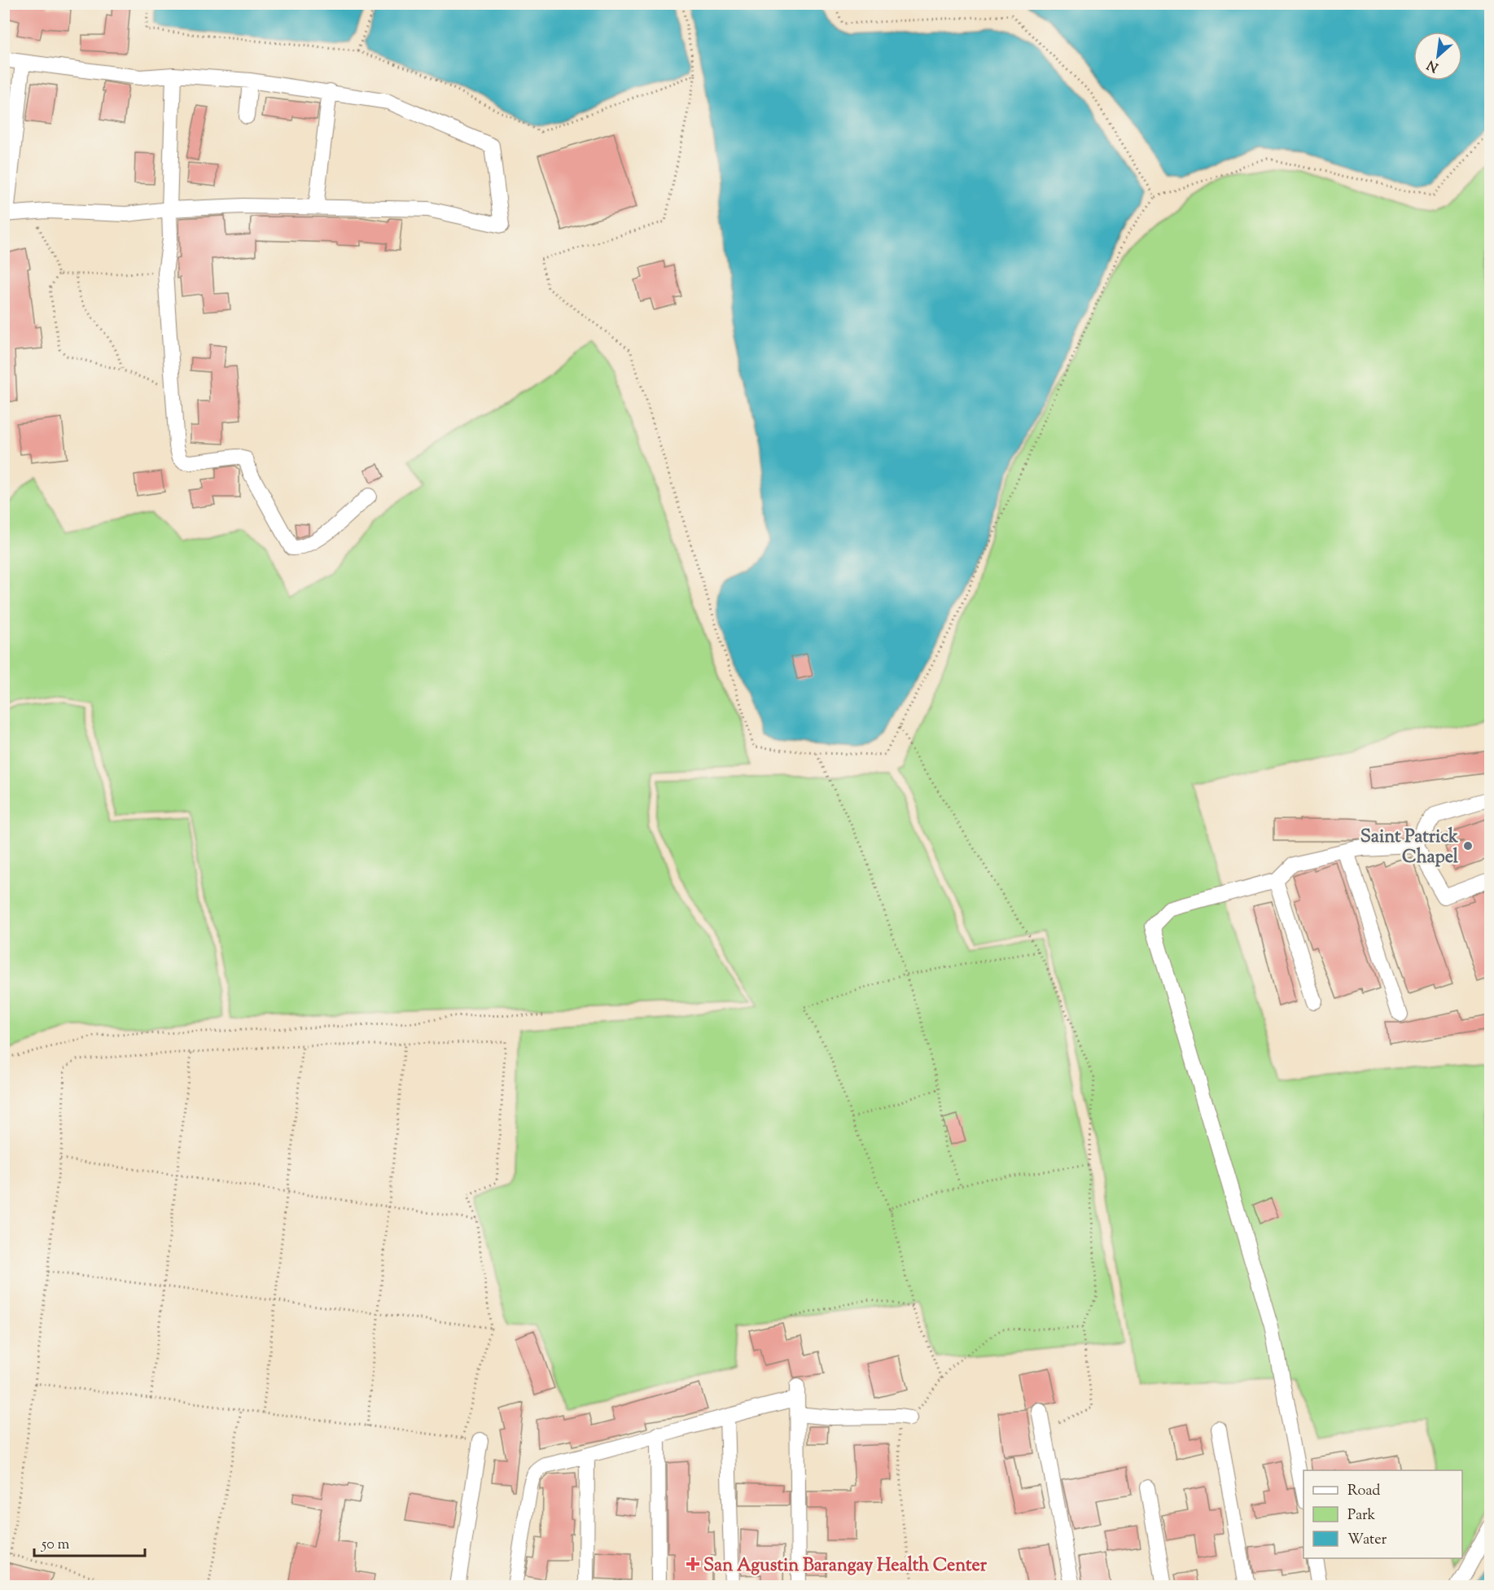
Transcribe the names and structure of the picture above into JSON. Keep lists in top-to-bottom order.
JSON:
{
  "places": {
    "other": ["Saint Patrick Chapel"],
    "health": ["San Agustin Barangay Health Center"]
  },
  "legend": ["Road", "Park", "Water"],
  "scale_bar": "50 m",
  "north": "bottom left"
}
